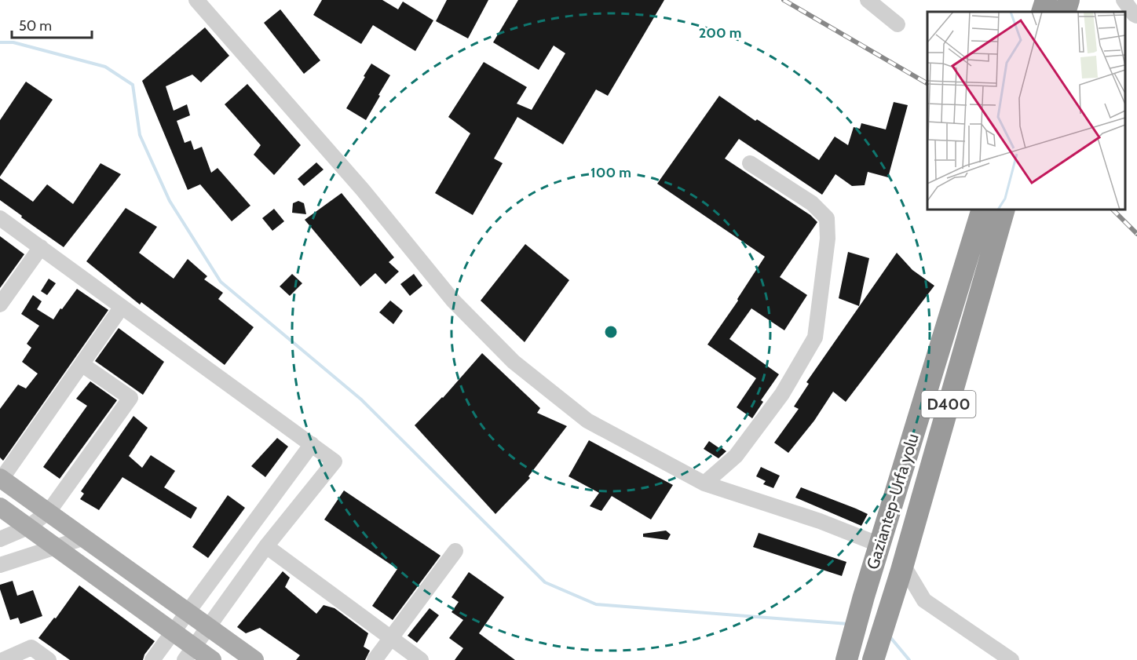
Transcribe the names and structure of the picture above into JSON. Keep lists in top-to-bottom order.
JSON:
{
  "streets": {
    "highway": ["D400", "Gaziantep-Urfa yolu"]
  },
  "scale_bar": "50 m",
  "rings": ["200 m", "100 m"]
}
